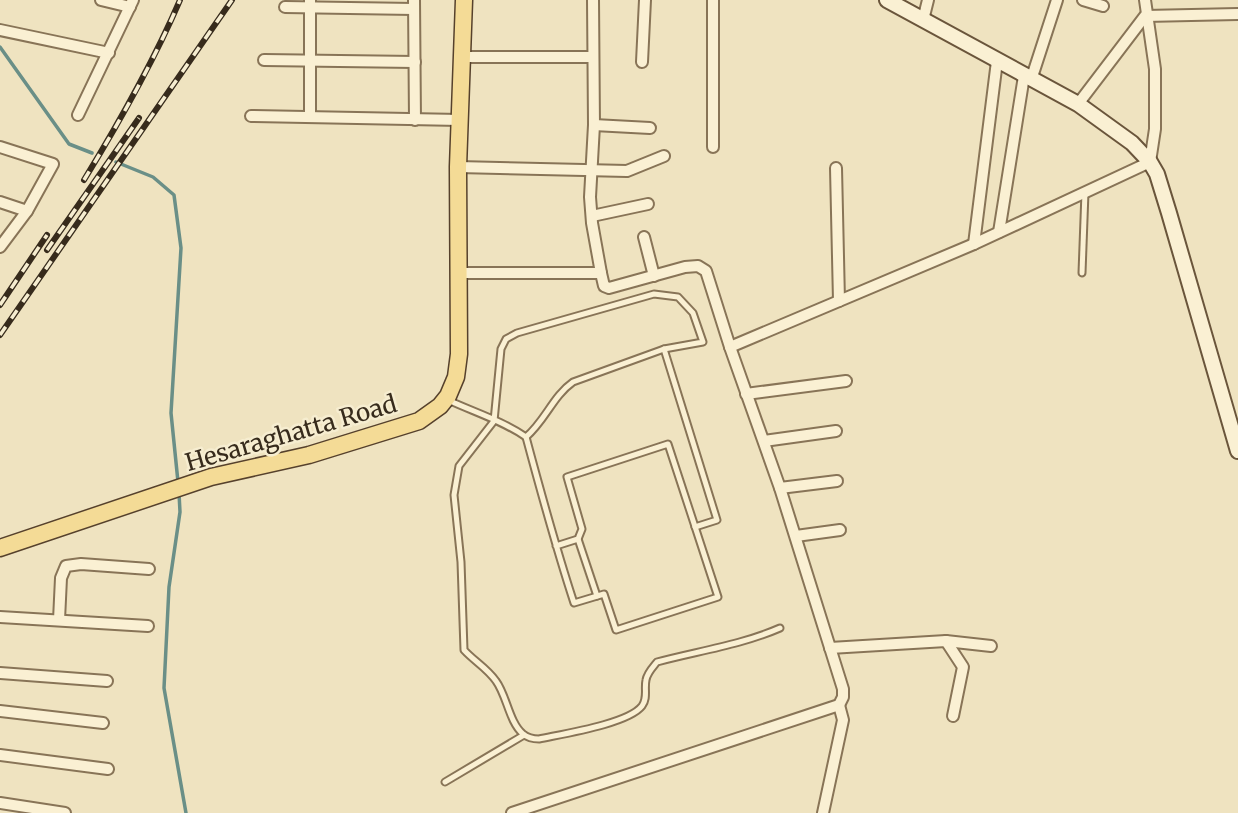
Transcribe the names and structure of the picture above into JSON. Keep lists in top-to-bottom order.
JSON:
{
  "streets": {
    "main road": ["Hesaraghatta Road"]
  }
}
